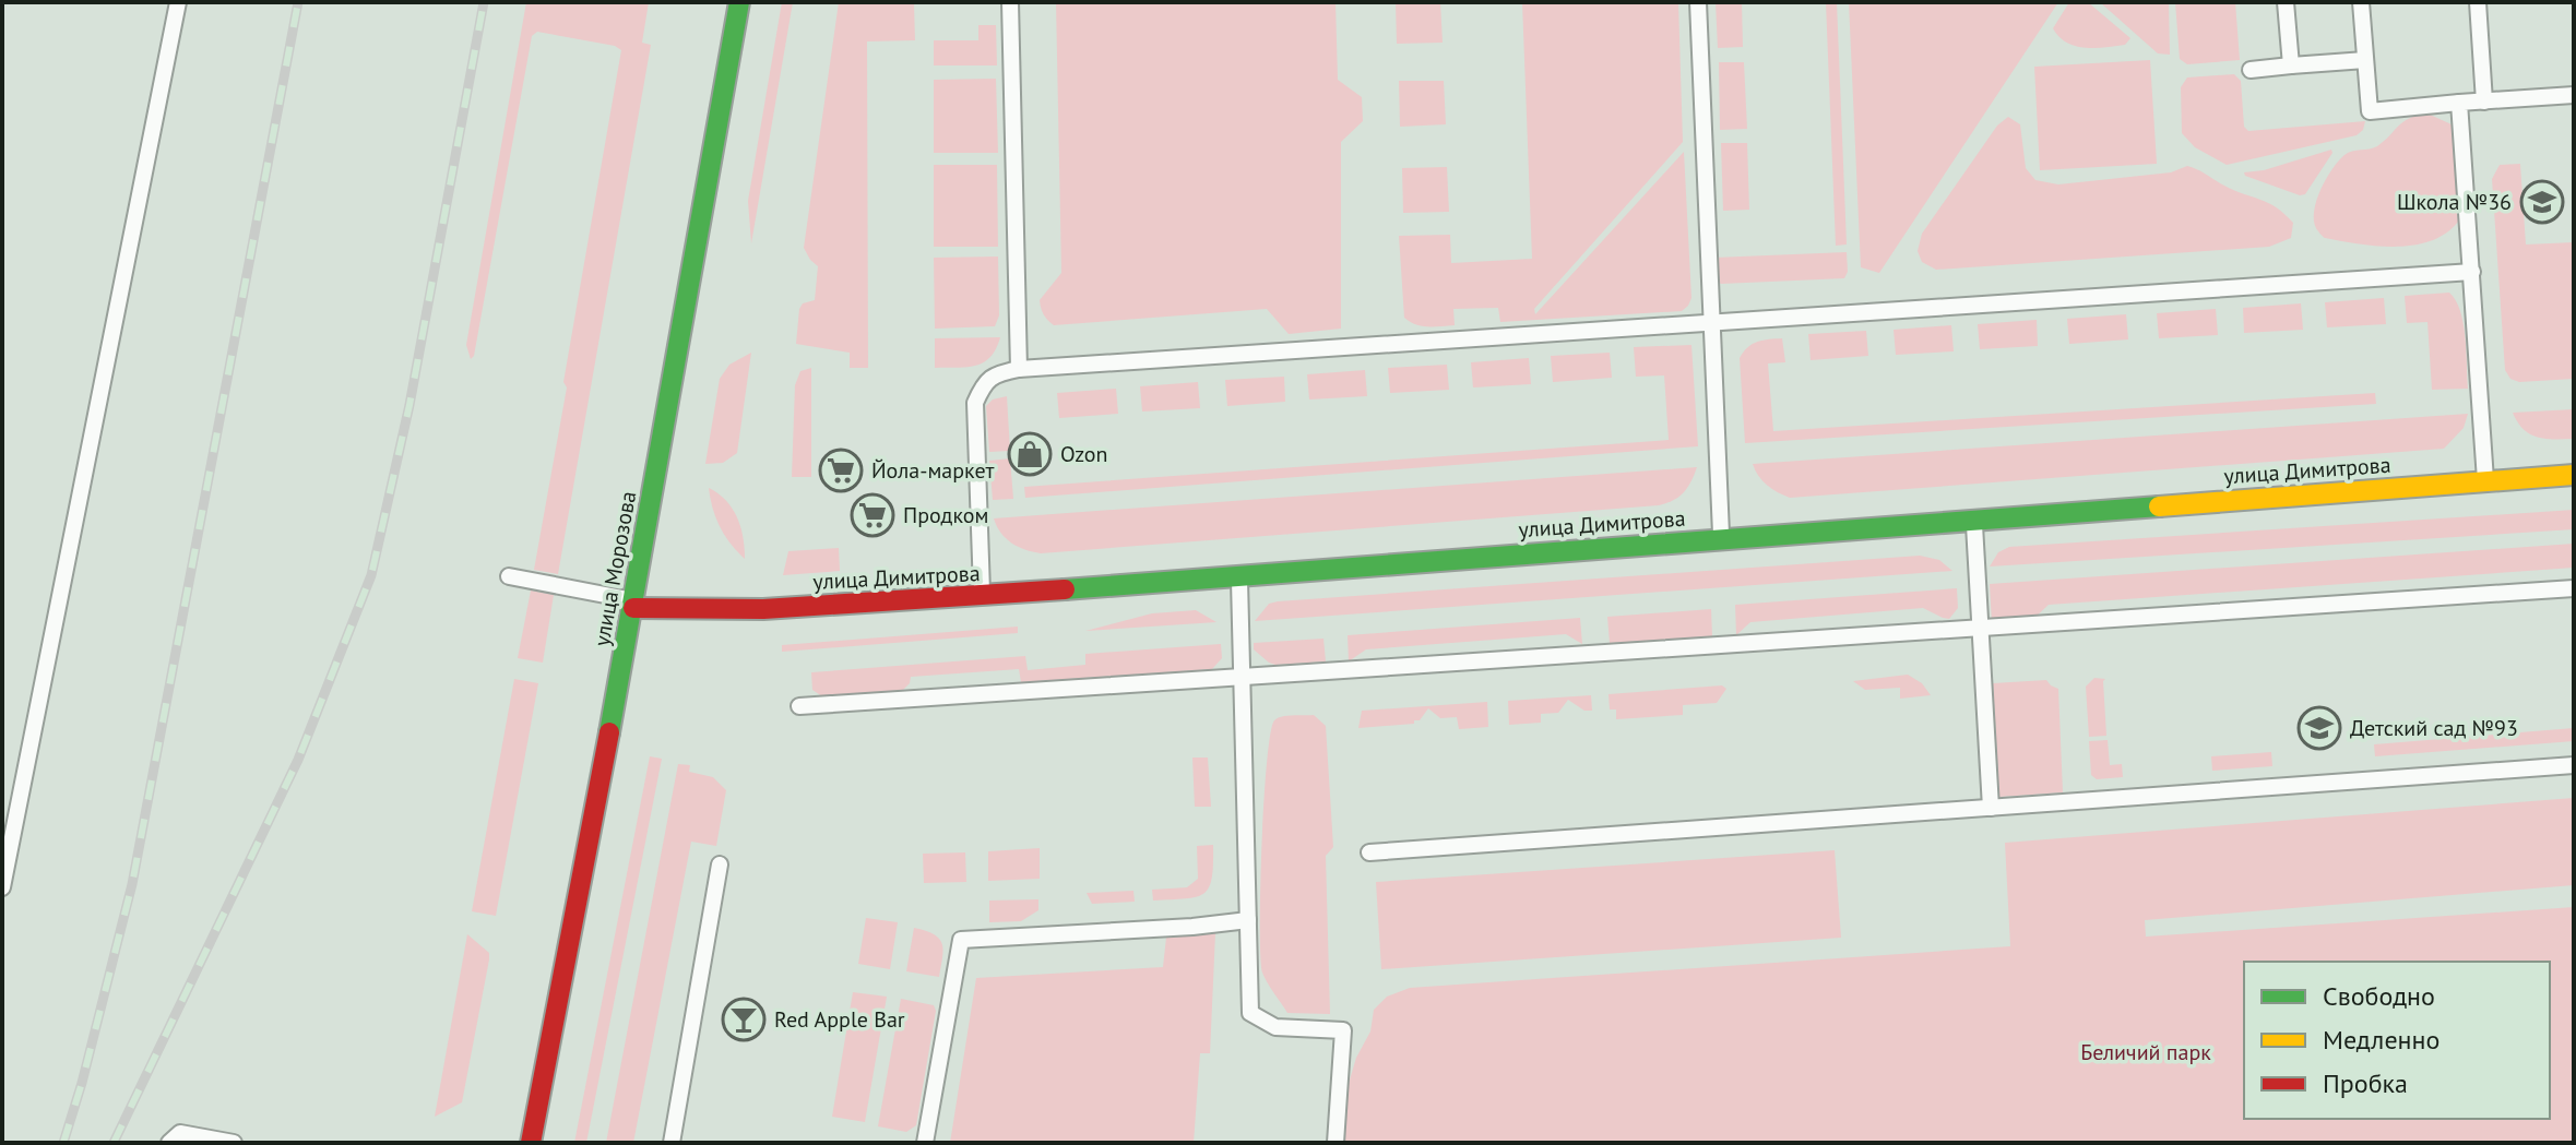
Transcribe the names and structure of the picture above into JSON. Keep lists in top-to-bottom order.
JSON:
{
  "streets": {
    "street": ["улица Димитрова", "улица Морозова"]
  },
  "crossings": [
    ["улица Димитрова", "улица Морозова"]
  ],
  "parks": ["Беличий парк"],
  "places": {
    "school or university": ["Школа №36", "Детский сад №93"],
    "shop": ["Ozon"],
    "supermarket": ["Йола-маркет", "Продком"],
    "bar": ["Red Apple Bar"]
  },
  "legend": ["Свободно", "Медленно", "Пробка"]
}
